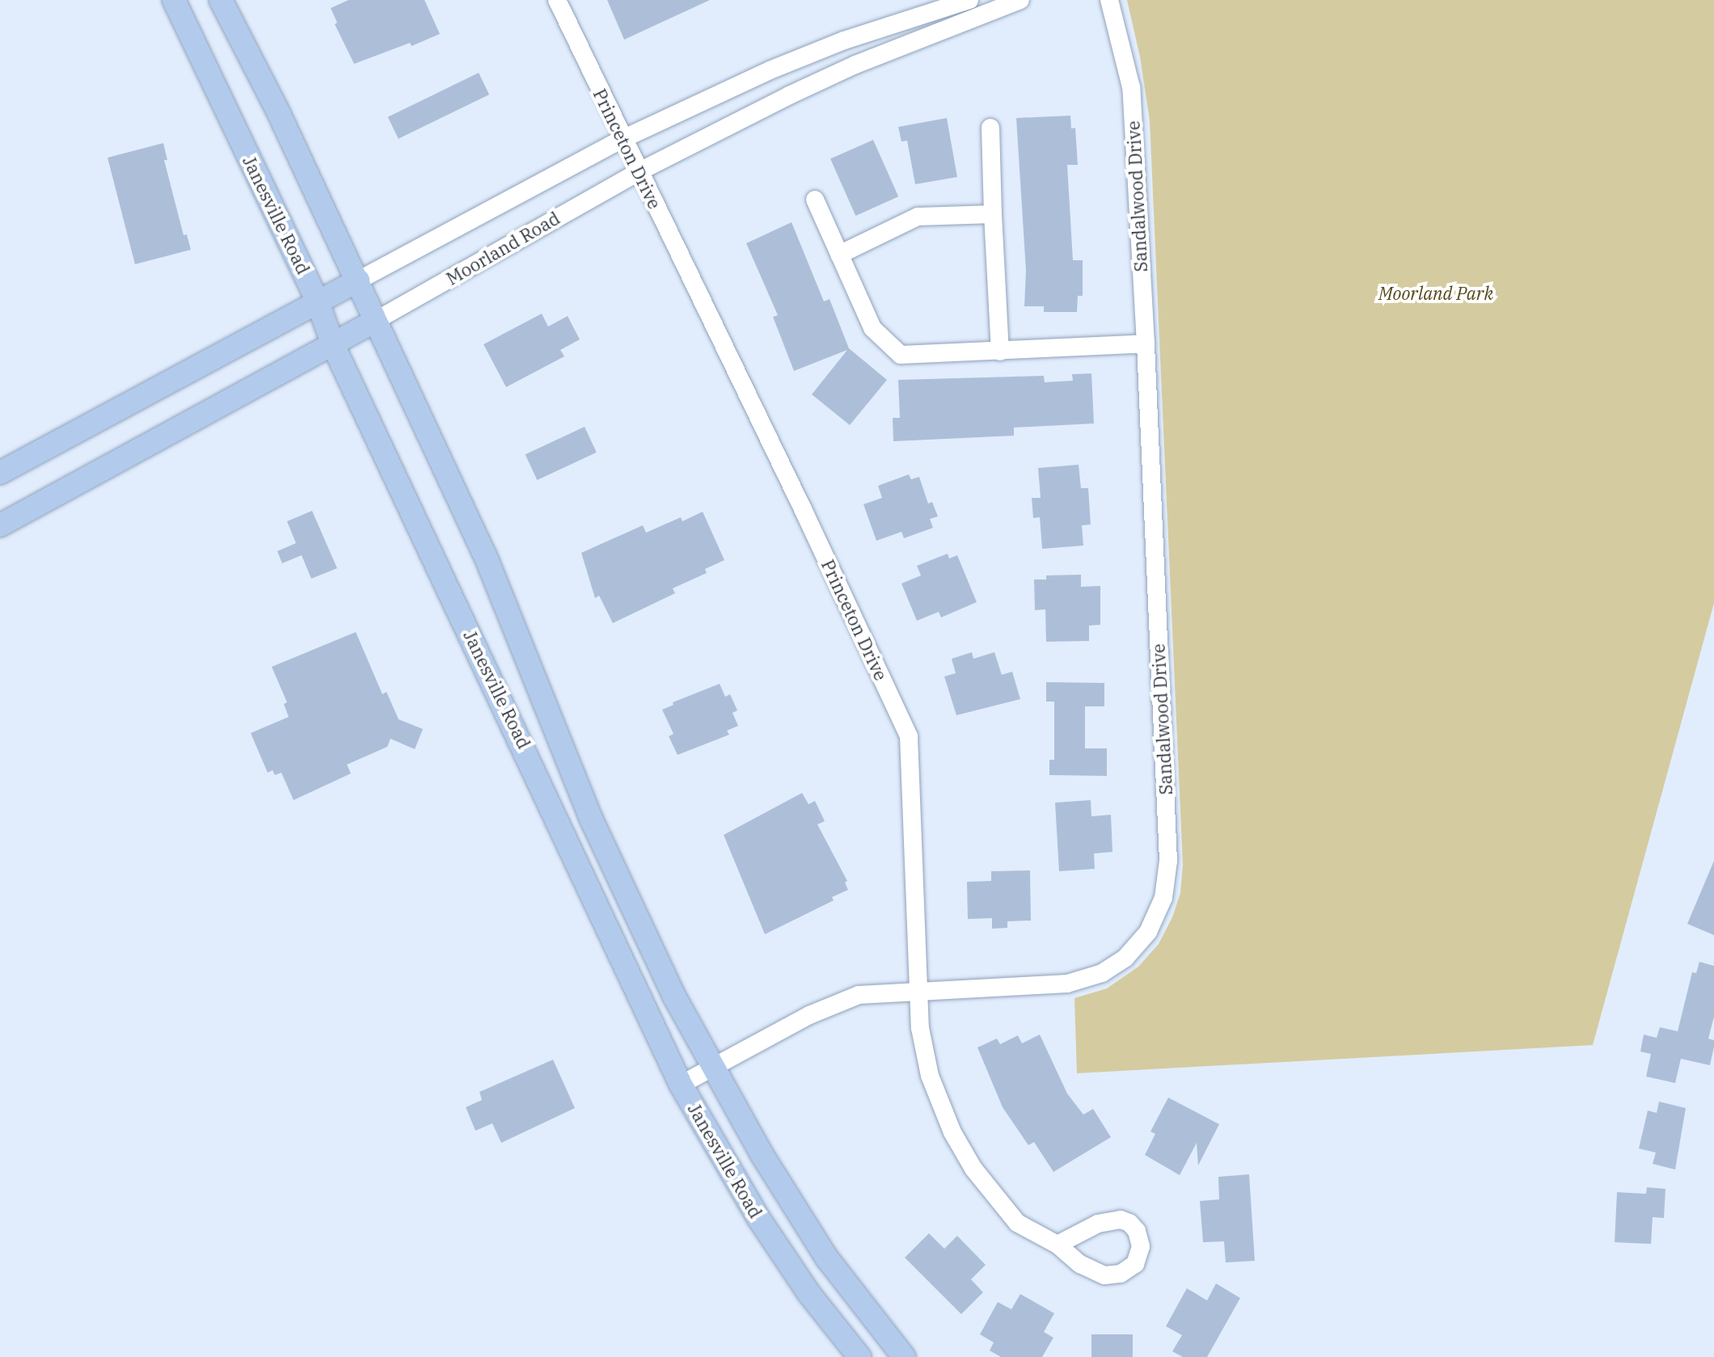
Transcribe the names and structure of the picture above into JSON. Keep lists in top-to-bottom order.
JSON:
{
  "streets": {
    "main road": ["Janesville Road", "Moorland Road"],
    "street": ["Princeton Drive", "Sandalwood Drive"]
  },
  "crossings": [
    ["Princeton Drive", "Sandalwood Drive"],
    ["Princeton Drive", "Moorland Road"],
    ["Sandalwood Drive", "Janesville Road"],
    ["Janesville Road", "Moorland Road"]
  ],
  "parks": ["Moorland Park"]
}
